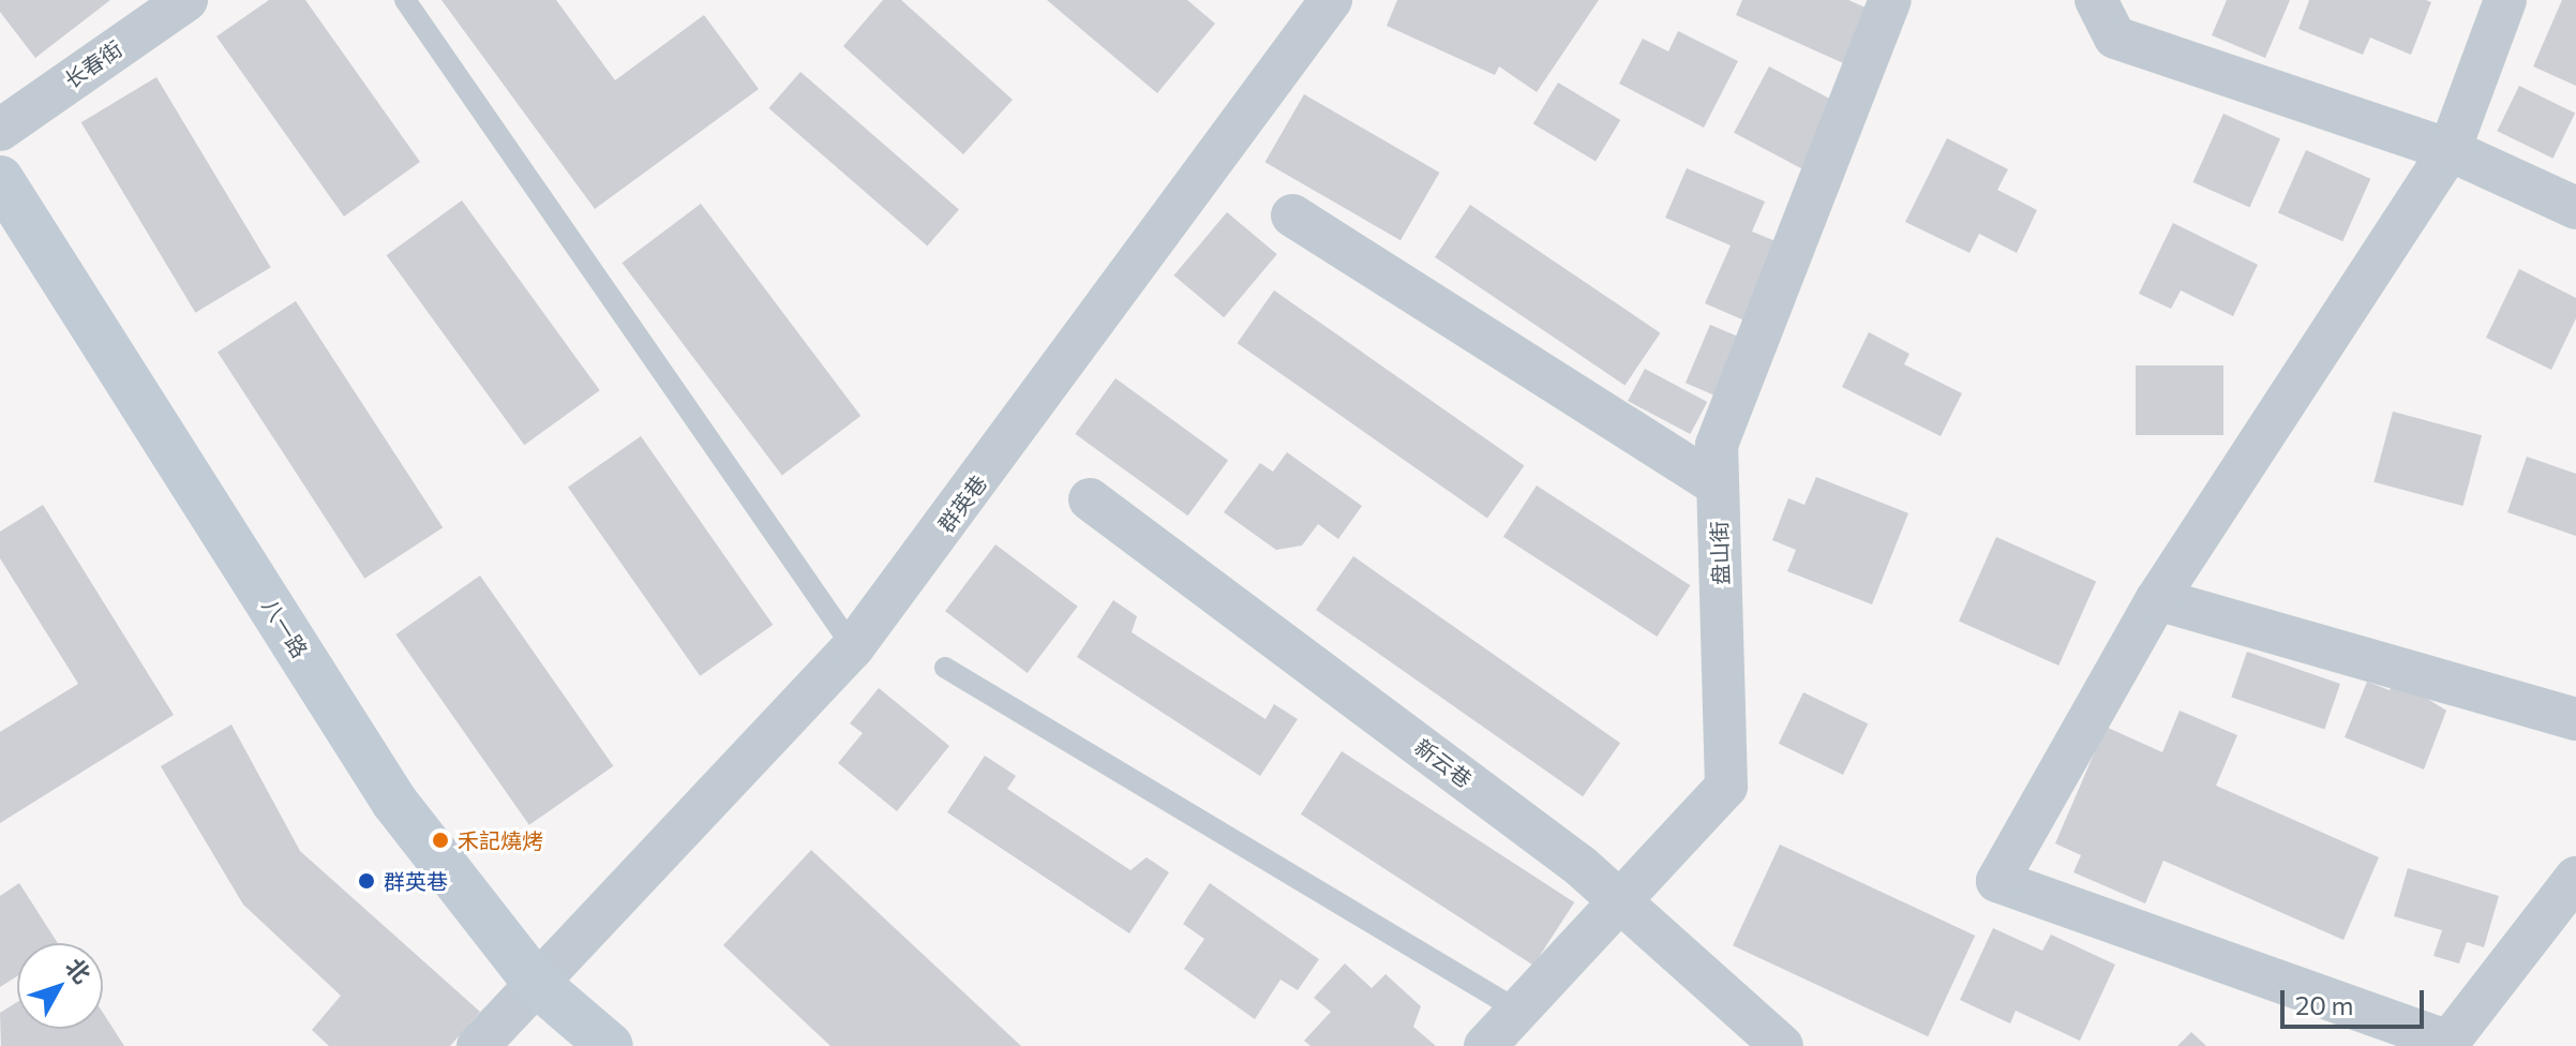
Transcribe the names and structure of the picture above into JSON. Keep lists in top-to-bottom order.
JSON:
{
  "streets": {
    "main road": ["八一路"],
    "street": [
      "长春街",
      "群英巷",
      "盘山街",
      "新云巷"
    ]
  },
  "crossings": [
    ["群英巷", "八一路"],
    ["盘山街", "新云巷"]
  ],
  "places": ["禾記燒烤", "群英巷"],
  "scale_bar": "20 m",
  "north": "top right"
}
